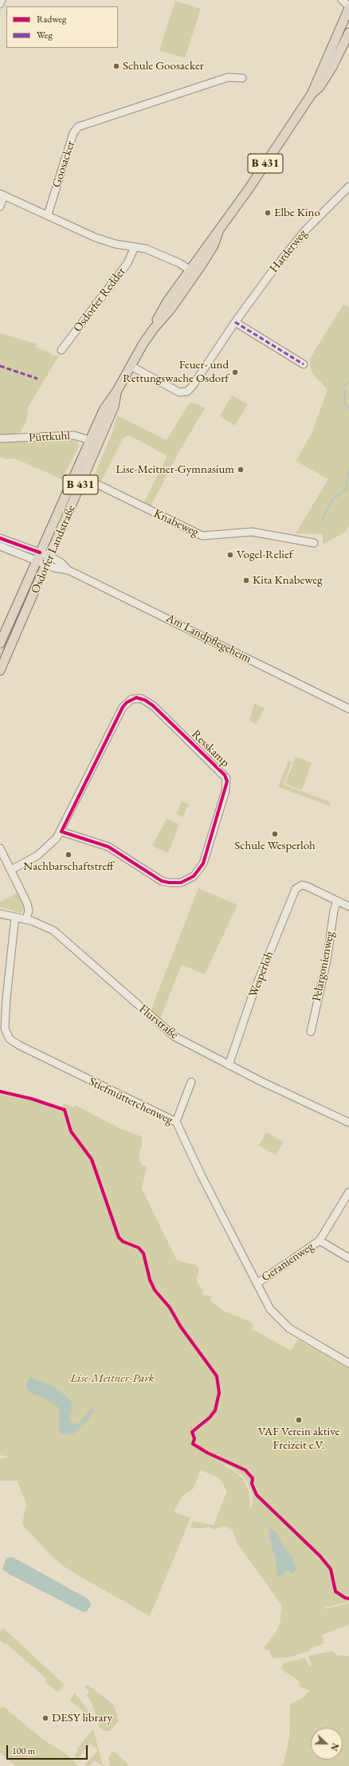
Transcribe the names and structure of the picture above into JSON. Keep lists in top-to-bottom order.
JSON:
{
  "streets": {
    "main road": ["B 431", "Osdorfer Landstraße"],
    "street": [
      "Goosacker",
      "Harderweg",
      "Osdorfer Redder",
      "Püttkuhl",
      "Knabeweg",
      "Am Landpflegeheim",
      "Resskamp",
      "Pelargonienweg",
      "Wesperloh",
      "Flurstraße",
      "Stiefmütterchenweg",
      "Geranienweg"
    ]
  },
  "crossings": [
    ["Harderweg", "Osdorfer Landstraße"],
    ["Püttkuhl", "Osdorfer Landstraße"],
    ["Knabeweg", "Osdorfer Landstraße"],
    ["Osdorfer Landstraße", "Am Landpflegeheim"],
    ["Pelargonienweg", "Wesperloh"],
    ["Wesperloh", "Flurstraße"],
    ["Flurstraße", "Stiefmütterchenweg"],
    ["Stiefmütterchenweg", "Geranienweg"]
  ],
  "parks": ["Lise-Meitner-Park"],
  "places": [
    "Schule Goosacker",
    "Elbe Kino",
    "Feuer- und Rettungswache Osdorf",
    "Lise-Meitner-Gymnasium",
    "Vogel-Relief",
    "Kita Knabeweg",
    "Schule Wesperloh",
    "Nachbarschaftstreff",
    "VAF Verein aktive Freizeit e.V.",
    "DESY library"
  ],
  "legend": ["Radweg", "Weg"],
  "scale_bar": "100 m",
  "north": "right"
}
